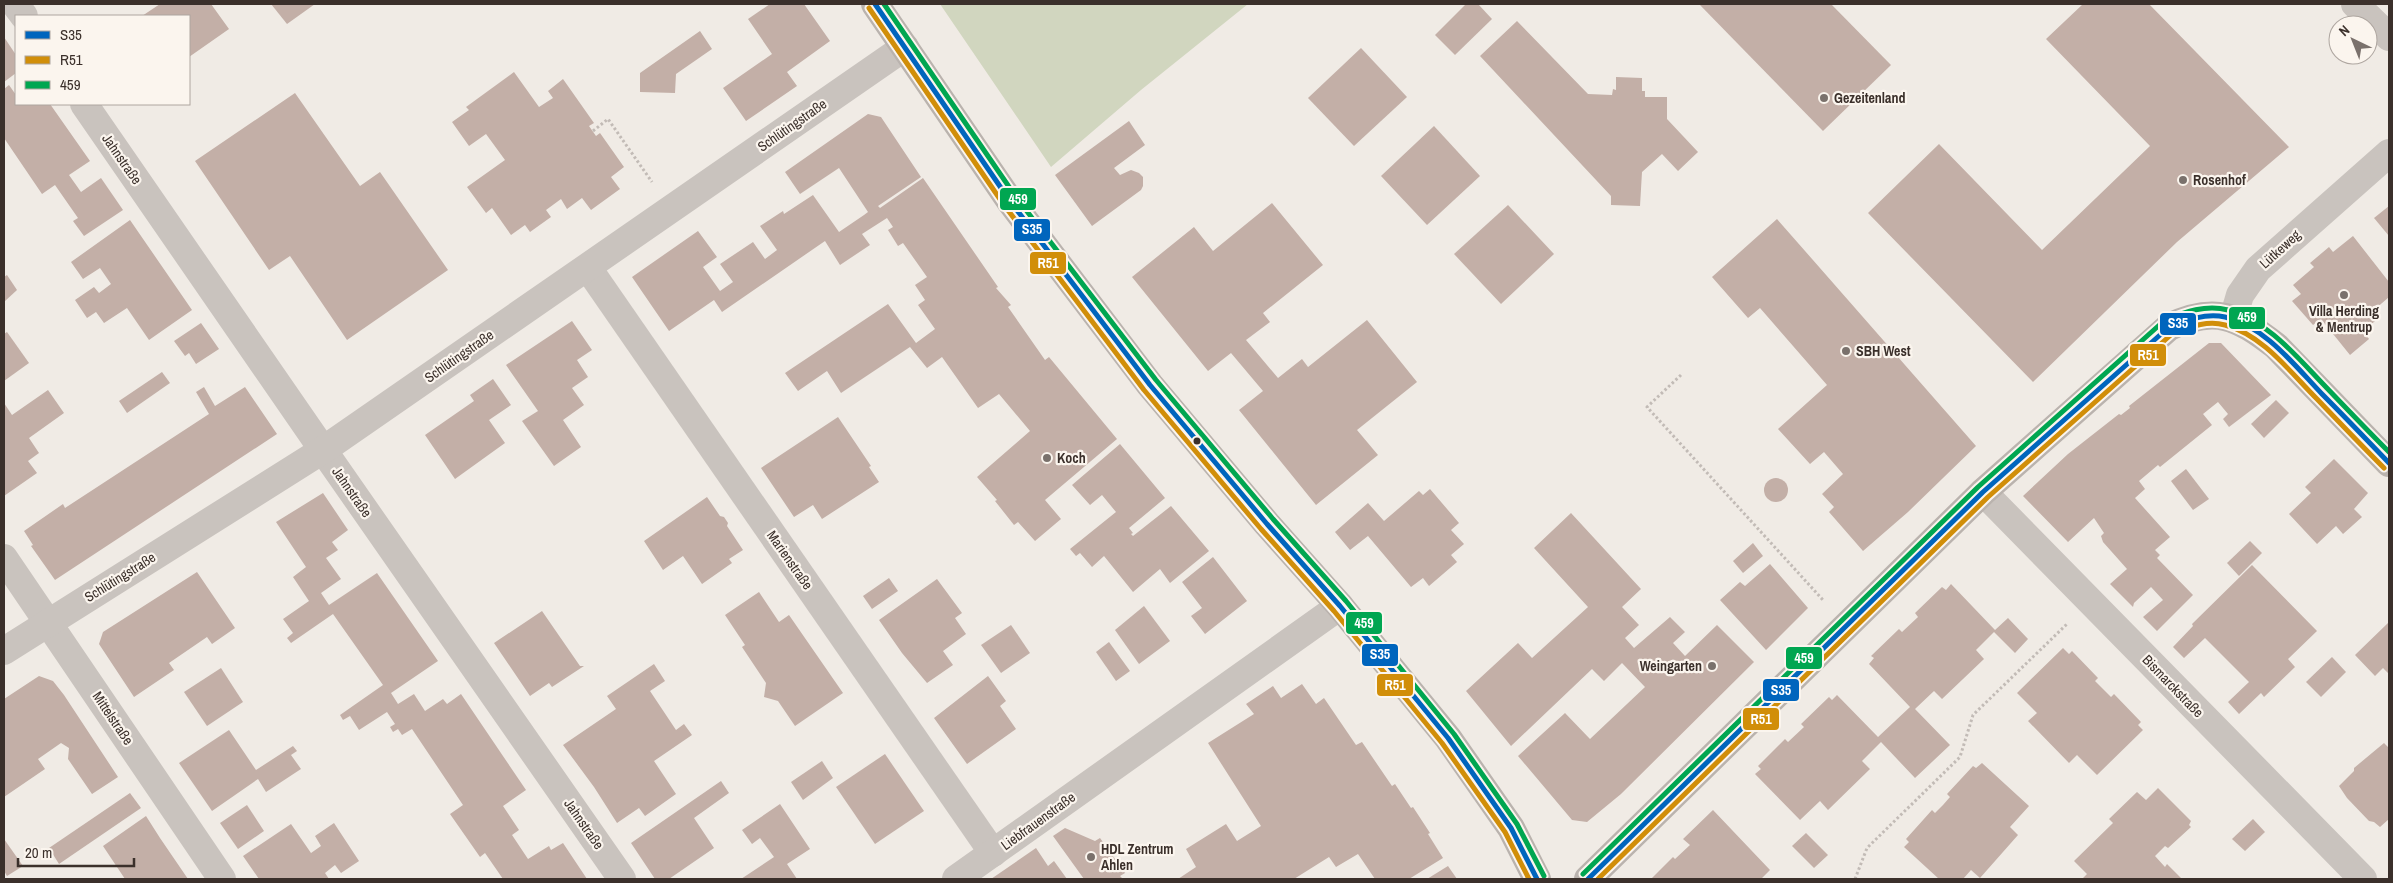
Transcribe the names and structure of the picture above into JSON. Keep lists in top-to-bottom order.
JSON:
{
  "streets": {
    "street": [
      "Schlütingstraße",
      "Jahnstraße",
      "Lütkeweg",
      "Marienstraße",
      "Bismarckstraße",
      "Mittelstraße",
      "Liebfrauenstraße"
    ]
  },
  "crossings": [
    ["Schlütingstraße", "Jahnstraße"],
    ["Schlütingstraße", "Marienstraße"],
    ["Schlütingstraße", "Mittelstraße"],
    ["Marienstraße", "Liebfrauenstraße"]
  ],
  "places": [
    "Gezeitenland",
    "Rosenhof",
    "Villa Herding & Mentrup",
    "SBH West",
    "Koch",
    "Weingarten",
    "HDL Zentrum Ahlen"
  ],
  "lines": ["transit line S35", "transit line 459", "transit line R51"],
  "legend": ["S35", "R51", "459"],
  "scale_bar": "20 m",
  "north": "top left"
}
